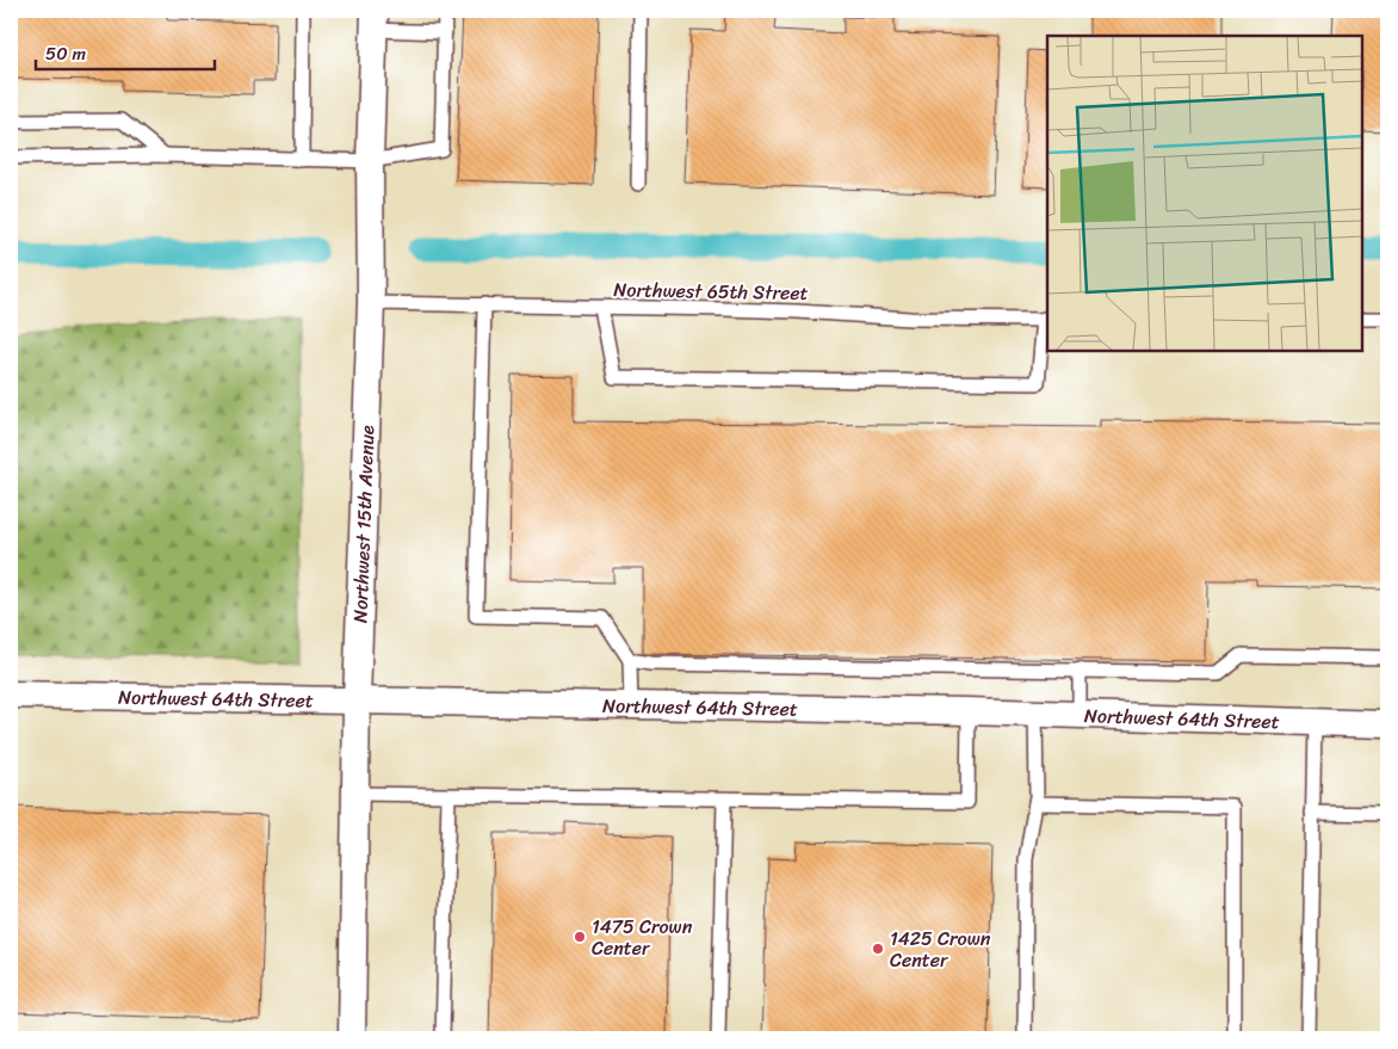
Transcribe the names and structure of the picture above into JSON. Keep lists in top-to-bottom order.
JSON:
{
  "streets": {
    "street": ["Northwest 15th Avenue", "Northwest 64th Street"],
    "lane": ["Northwest 65th Street"]
  },
  "crossings": [
    ["Northwest 65th Street", "Northwest 15th Avenue"],
    ["Northwest 15th Avenue", "Northwest 64th Street"]
  ],
  "places": ["1475 Crown Center", "1425 Crown Center"],
  "scale_bar": "50 m"
}
